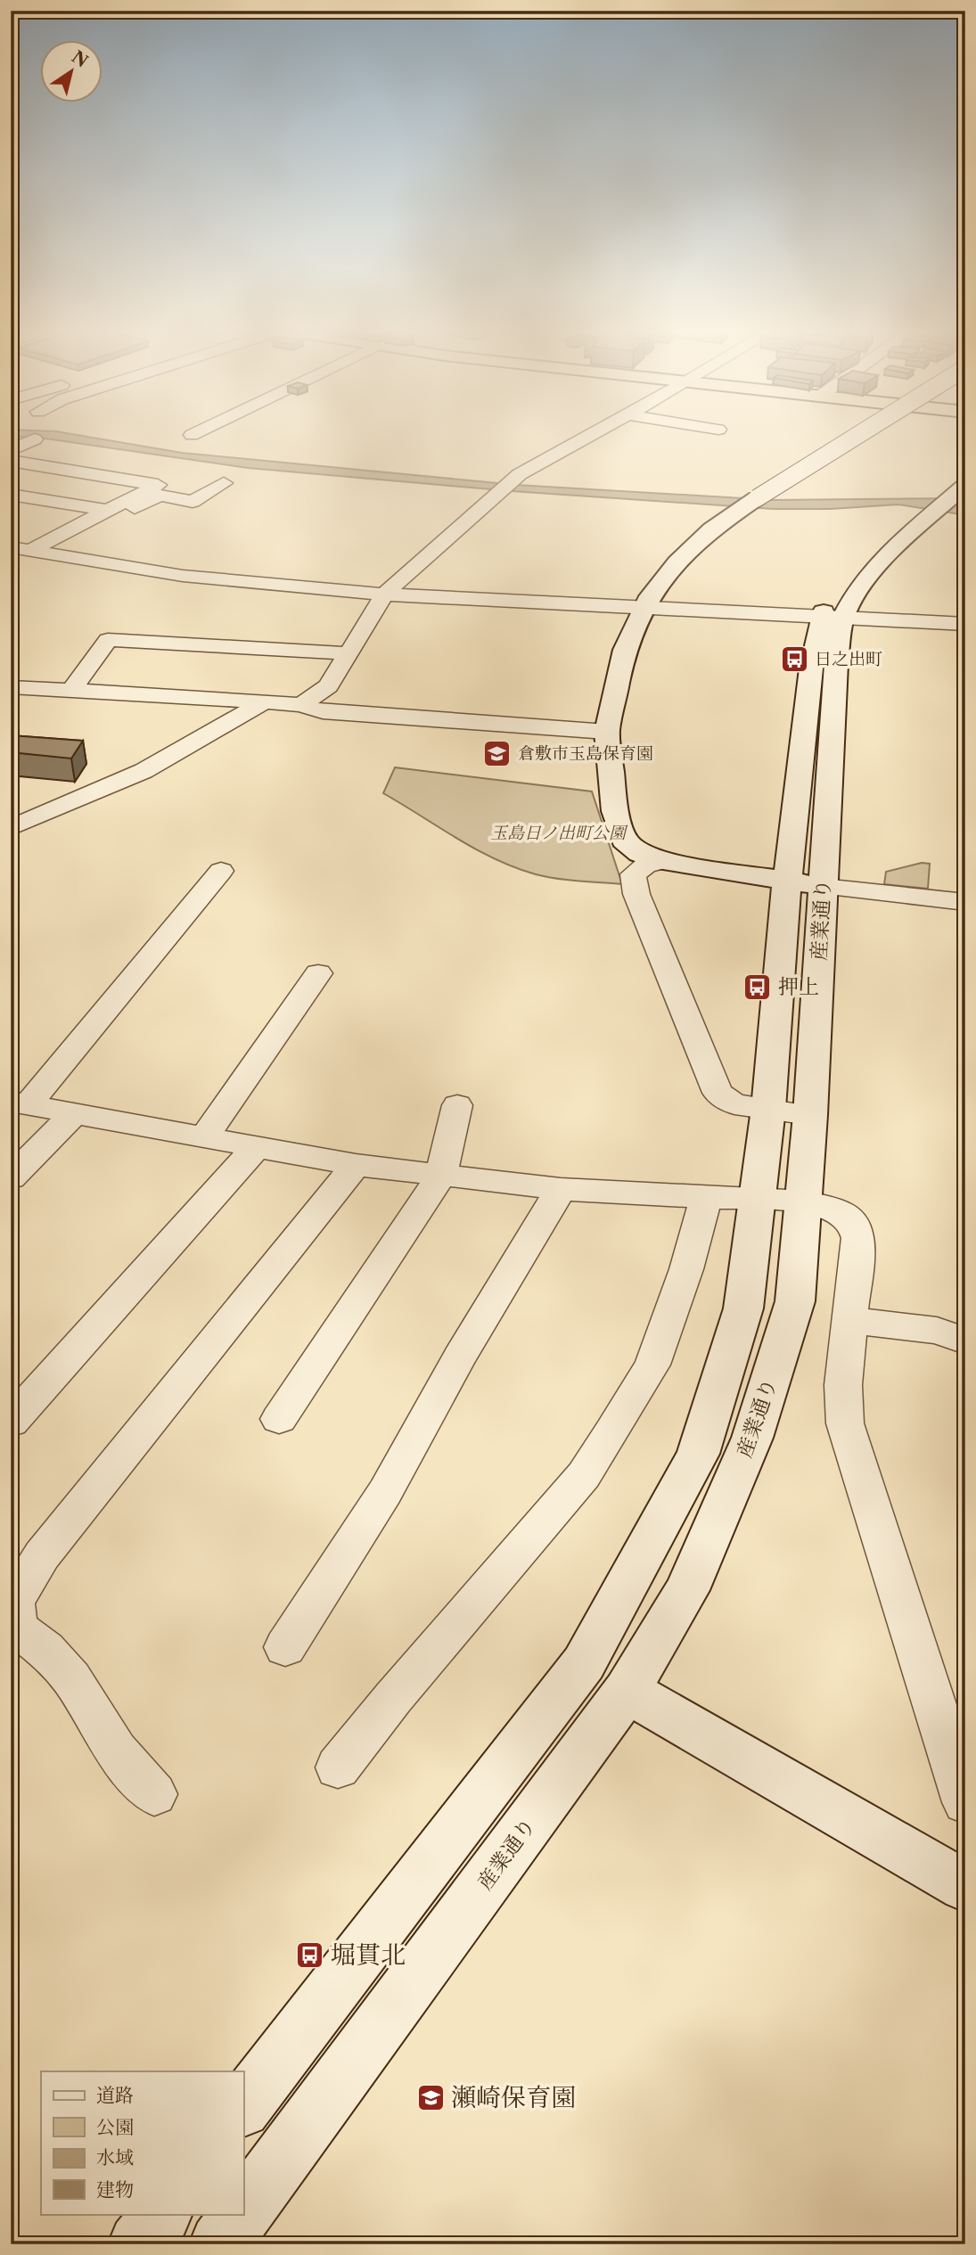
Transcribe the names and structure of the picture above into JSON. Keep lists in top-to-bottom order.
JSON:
{
  "streets": {
    "street": ["産業通り"]
  },
  "parks": ["玉島日ノ出町公園"],
  "places": {
    "bus stop": ["日之出町", "押上", "堀貫北"],
    "school or university": ["倉敷市玉島保育園", "瀬崎保育園"]
  },
  "legend": [
    "道路",
    "公園",
    "水域",
    "建物"
  ],
  "north": "top right"
}
